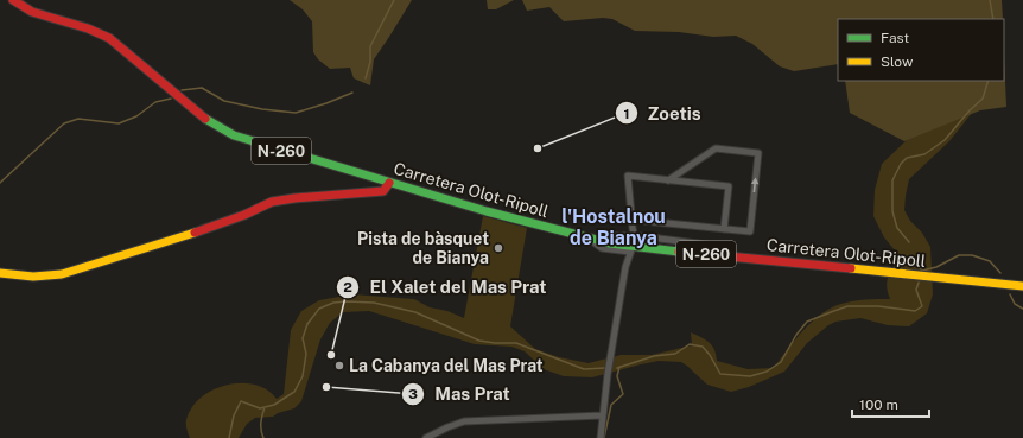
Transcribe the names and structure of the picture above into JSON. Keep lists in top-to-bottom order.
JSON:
{
  "streets": {
    "main road": ["N-260", "Carretera Olot-Ripoll"]
  },
  "districts": ["l'Hostalnou de Bianya"],
  "places": [
    "Zoetis",
    "Pista de bàsquet de Bianya",
    "El Xalet del Mas Prat",
    "La Cabanya del Mas Prat",
    "Mas Prat"
  ],
  "legend": ["Fast", "Slow"],
  "scale_bar": "100 m"
}
